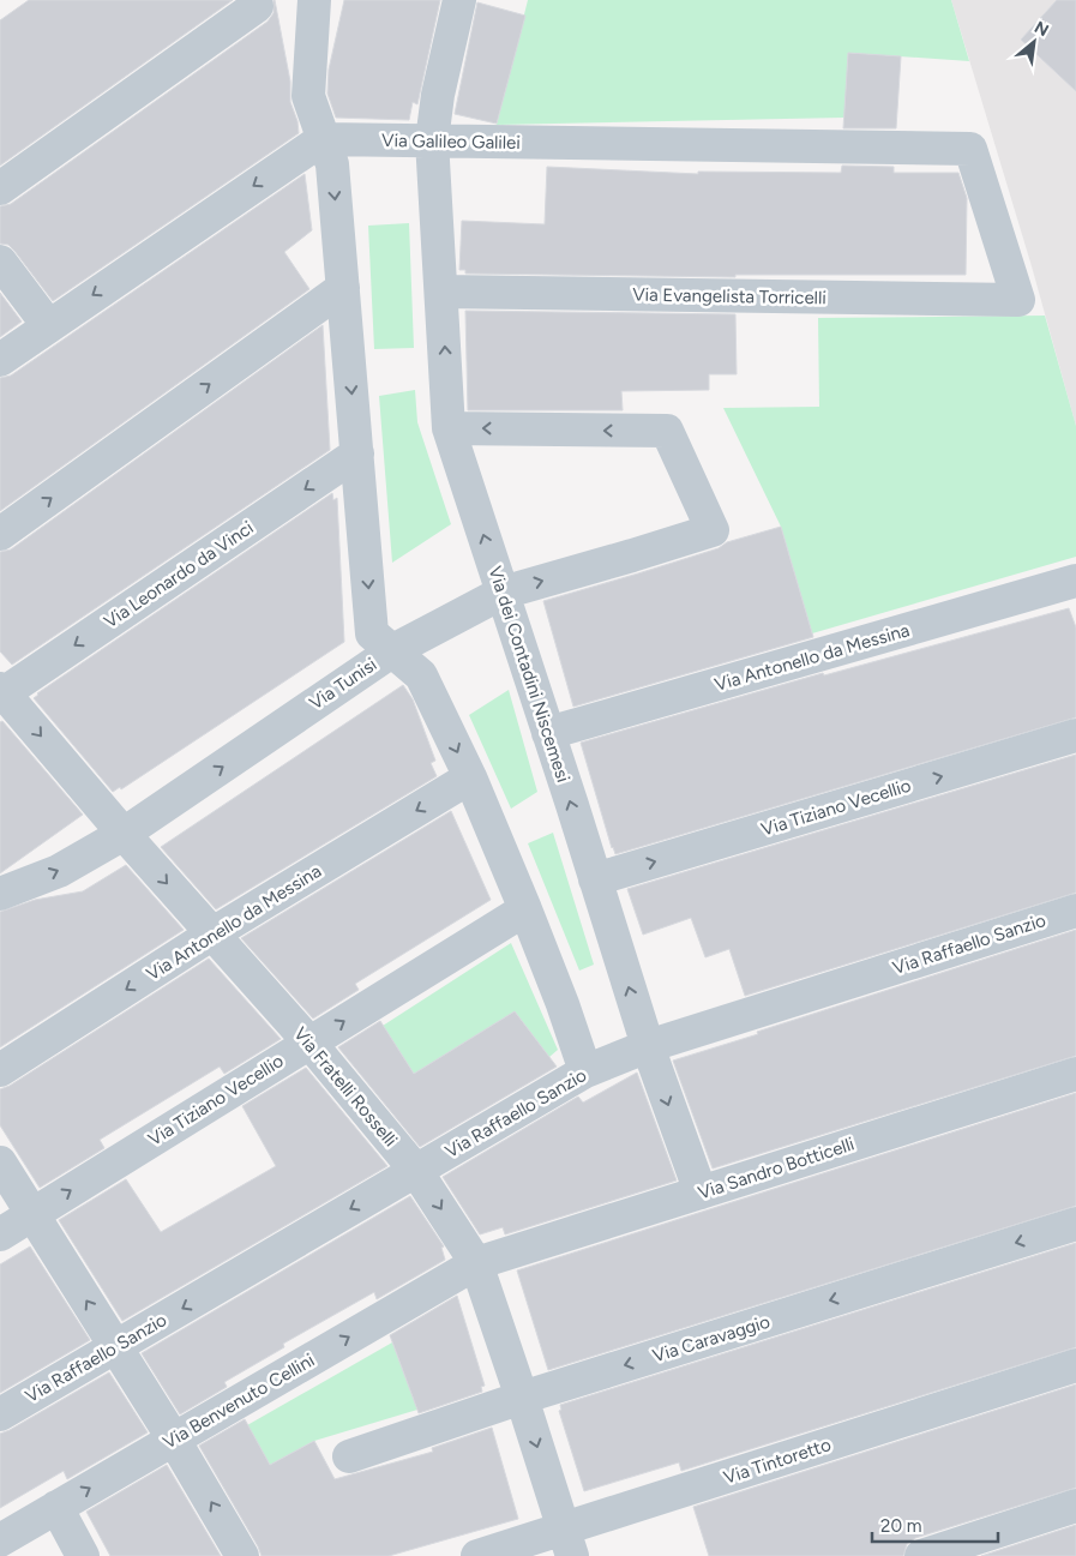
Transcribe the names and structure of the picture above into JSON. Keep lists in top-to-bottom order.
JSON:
{
  "streets": {
    "street": [
      "Via Galileo Galilei",
      "Via Evangelista Torricelli",
      "Via Leonardo da Vinci",
      "Via Antonello da Messina",
      "Via dei Contadini Niscemesi",
      "Via Tunisi",
      "Via Tiziano Vecellio",
      "Via Raffaello Sanzio",
      "Via Fratelli Rosselli",
      "Via Sandro Botticelli",
      "Via Caravaggio",
      "Via Benvenuto Cellini",
      "Via Tintoretto"
    ]
  },
  "crossings": [
    ["Via Galileo Galilei", "Via Evangelista Torricelli"],
    ["Via Galileo Galilei", "Via dei Contadini Niscemesi"],
    ["Via Evangelista Torricelli", "Via dei Contadini Niscemesi"],
    ["Via Leonardo da Vinci", "Via Fratelli Rosselli"],
    ["Via Antonello da Messina", "Via dei Contadini Niscemesi"],
    ["Via Antonello da Messina", "Via Fratelli Rosselli"],
    ["Via dei Contadini Niscemesi", "Via Tunisi"],
    ["Via dei Contadini Niscemesi", "Via Tiziano Vecellio"],
    ["Via dei Contadini Niscemesi", "Via Raffaello Sanzio"],
    ["Via dei Contadini Niscemesi", "Via Sandro Botticelli"],
    ["Via Tunisi", "Via Fratelli Rosselli"],
    ["Via Tiziano Vecellio", "Via Fratelli Rosselli"],
    ["Via Raffaello Sanzio", "Via Fratelli Rosselli"],
    ["Via Fratelli Rosselli", "Via Sandro Botticelli"],
    ["Via Fratelli Rosselli", "Via Caravaggio"],
    ["Via Fratelli Rosselli", "Via Benvenuto Cellini"],
    ["Via Fratelli Rosselli", "Via Tintoretto"],
    ["Via Sandro Botticelli", "Via Benvenuto Cellini"]
  ],
  "one_way": [
    "Via Antonello da Messina",
    "Via Tiziano Vecellio",
    "Via Fratelli Rosselli",
    "Via Caravaggio",
    "Via Benvenuto Cellini"
  ],
  "scale_bar": "20 m",
  "north": "top right"
}
